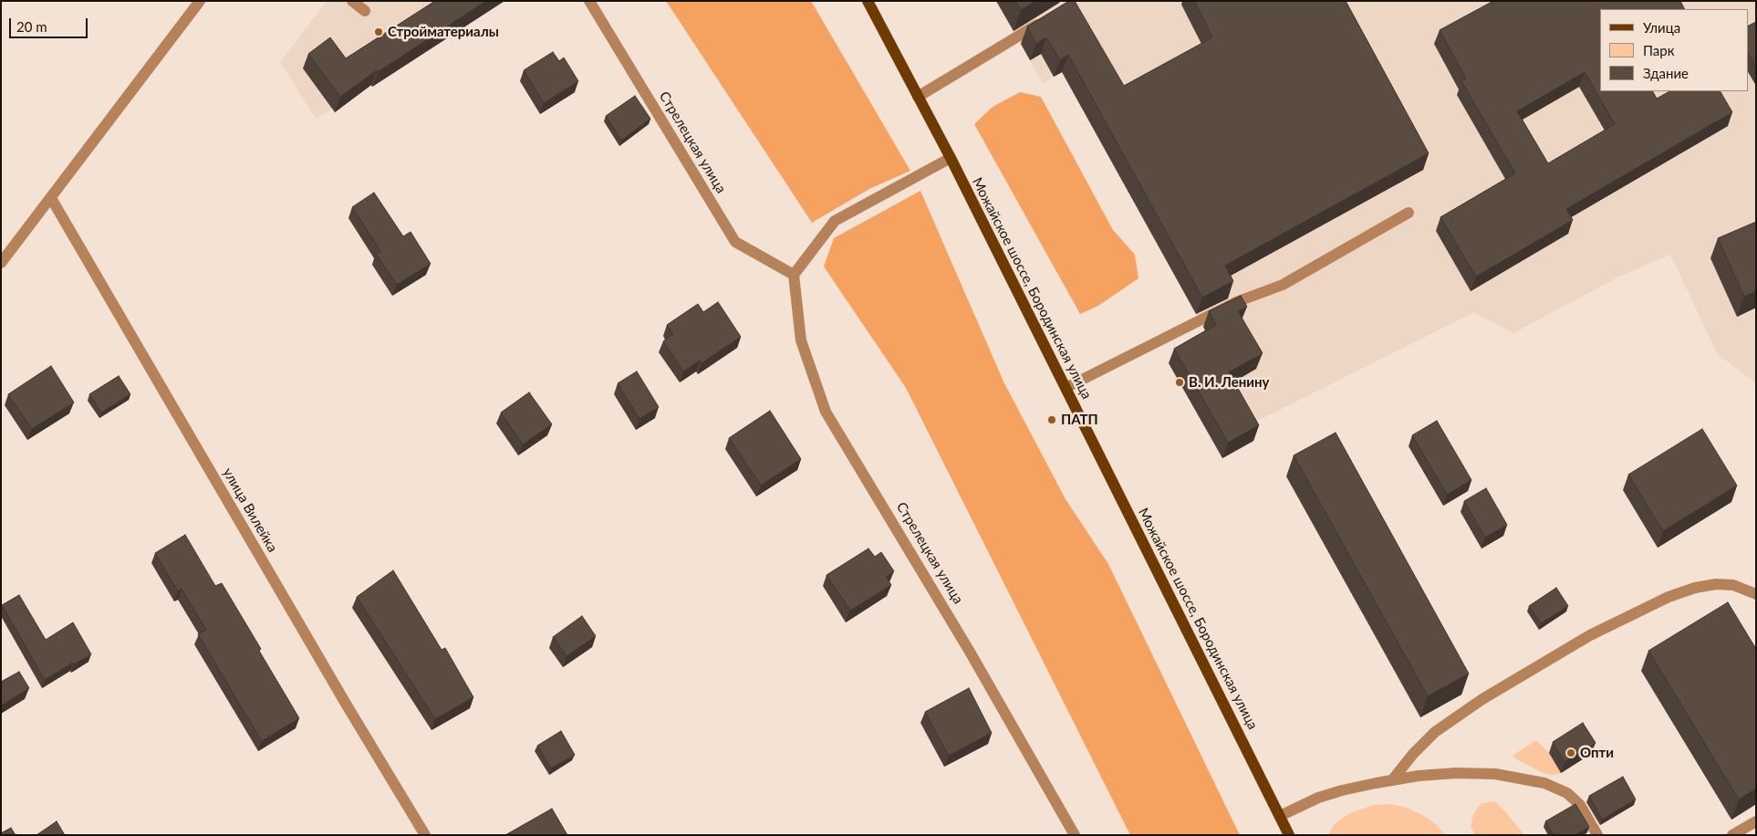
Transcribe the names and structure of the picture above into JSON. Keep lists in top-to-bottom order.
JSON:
{
  "streets": {
    "main road": ["Можайское шоссе, Бородинская улица"],
    "street": ["Стрелецкая улица", "улица Вилейка"]
  },
  "places": [
    "Стройматериалы",
    "В. И. Ленину",
    "ПАТП",
    "Опти"
  ],
  "legend": ["Улица", "Парк", "Здание"],
  "scale_bar": "20 m"
}
